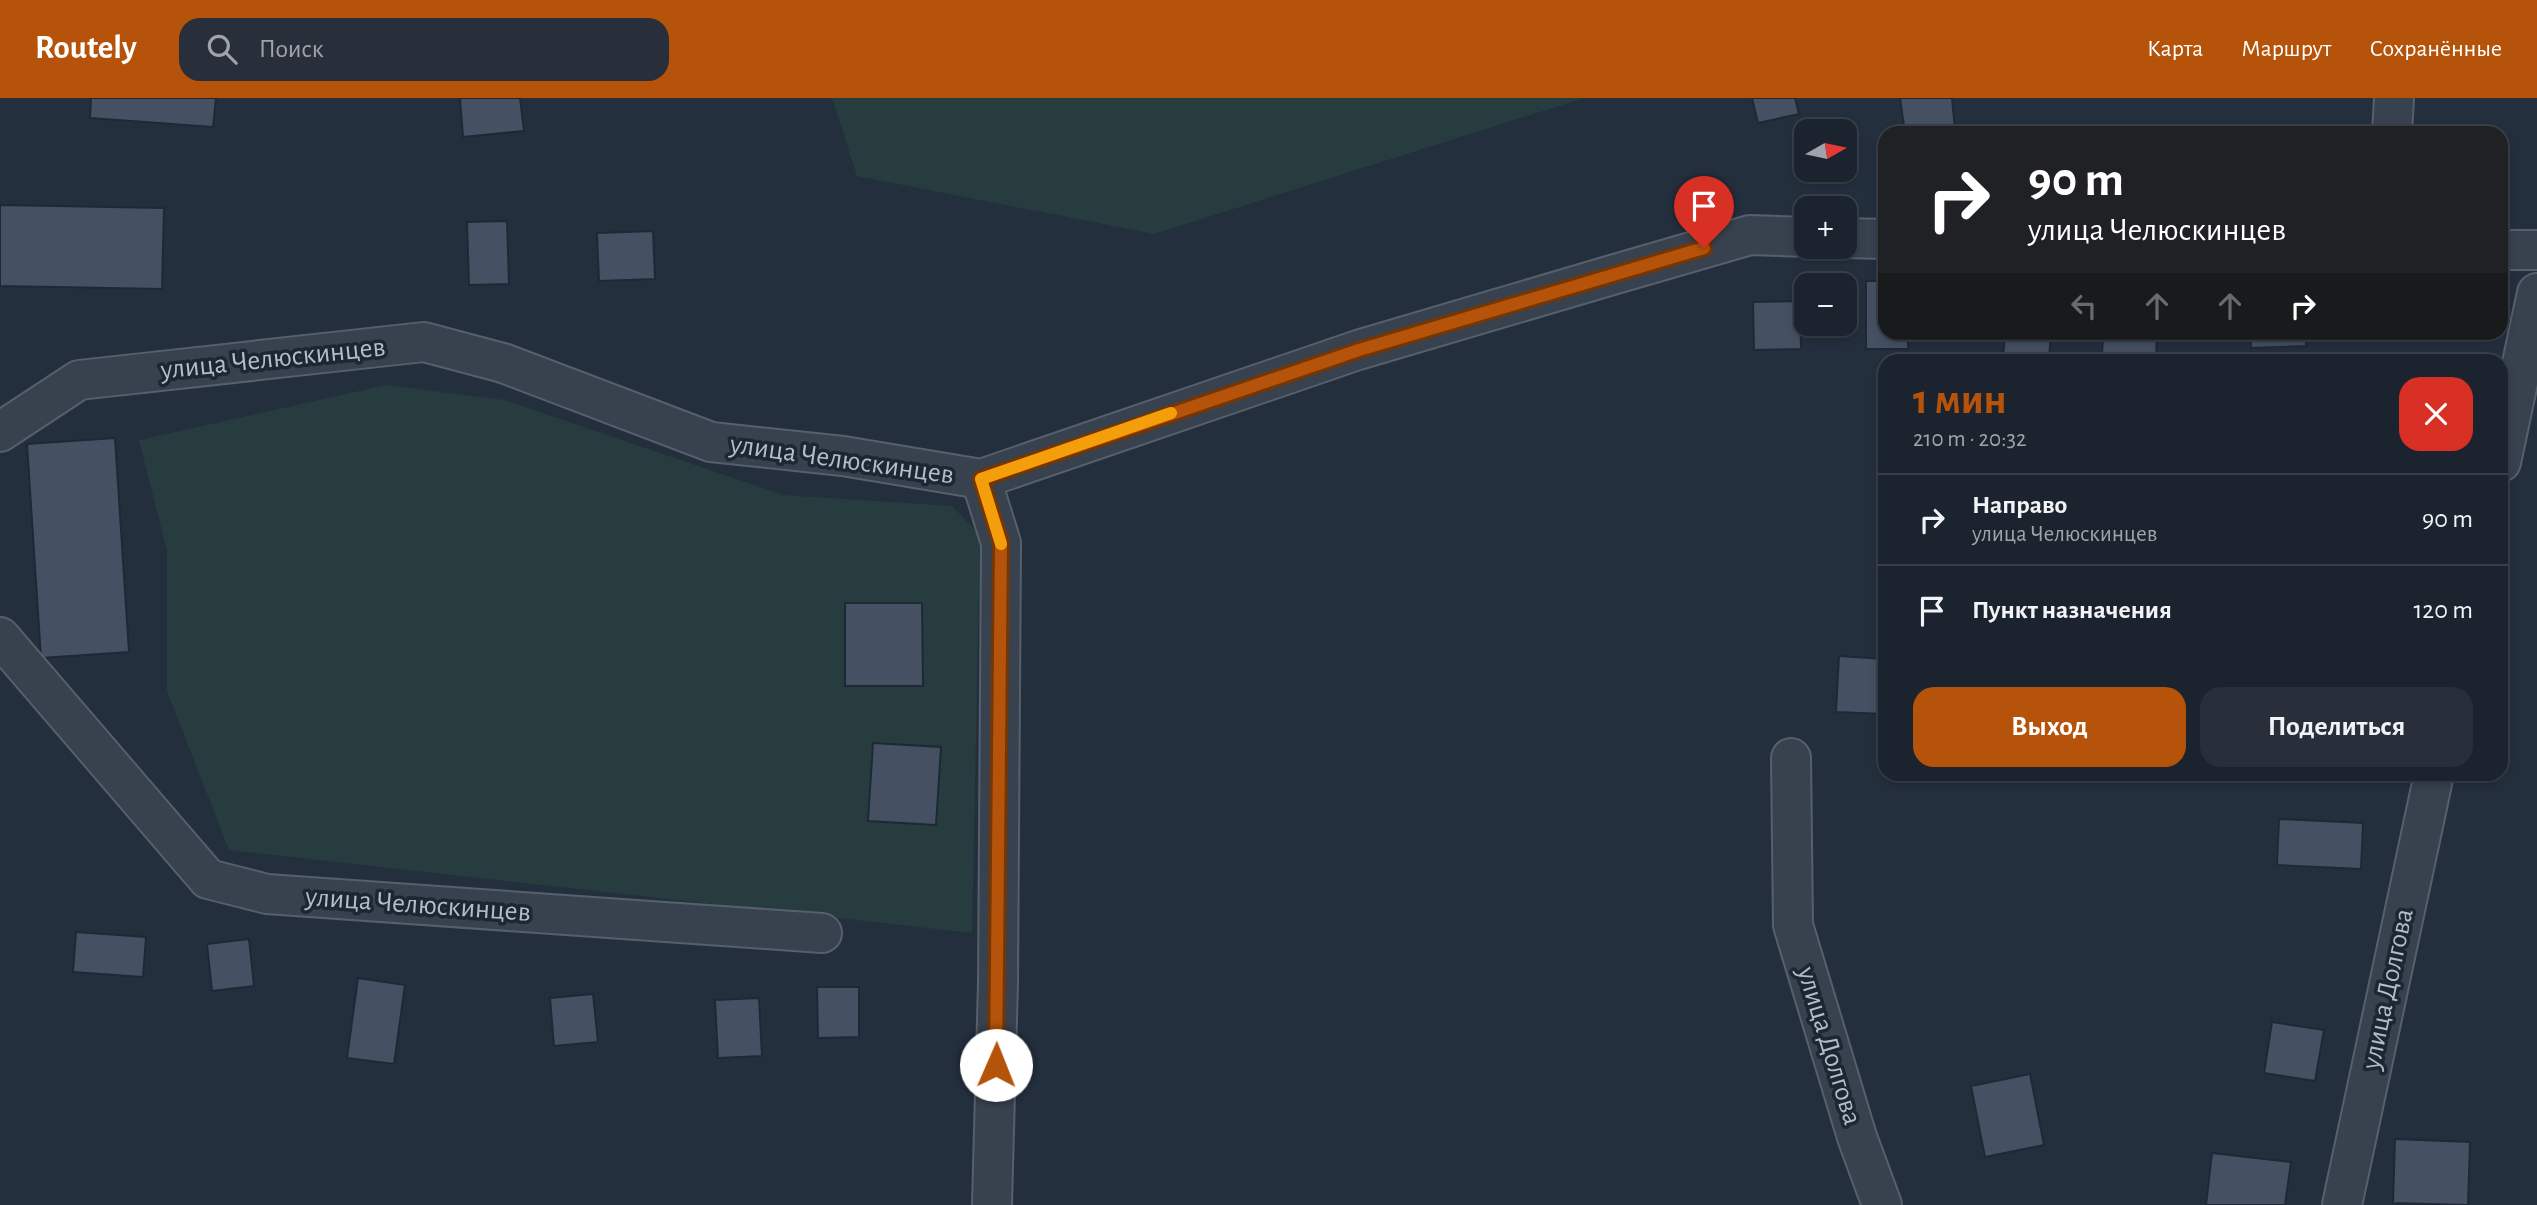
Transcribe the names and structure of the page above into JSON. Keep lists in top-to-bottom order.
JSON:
{
  "streets": {
    "street": ["улица Челюскинцев", "улица Долгова"]
  },
  "north": "right",
  "page": {
    "header": "Routely",
    "search": "Поиск",
    "nav": ["Карта", "Маршрут", "Сохранённые"],
    "map_buttons": ["+", "−"],
    "turn": ["90 m", "улица Челюскинцев"],
    "heading": ["1 мин", "210 m · 20:32"],
    "list": [
      {
        "name": "Направо",
        "note": "улица Челюскинцев",
        "value": "90 m"
      },
      {
        "name": "Пункт назначения",
        "value": "120 m"
      }
    ],
    "buttons": ["Выход", "Поделиться"]
  }
}
